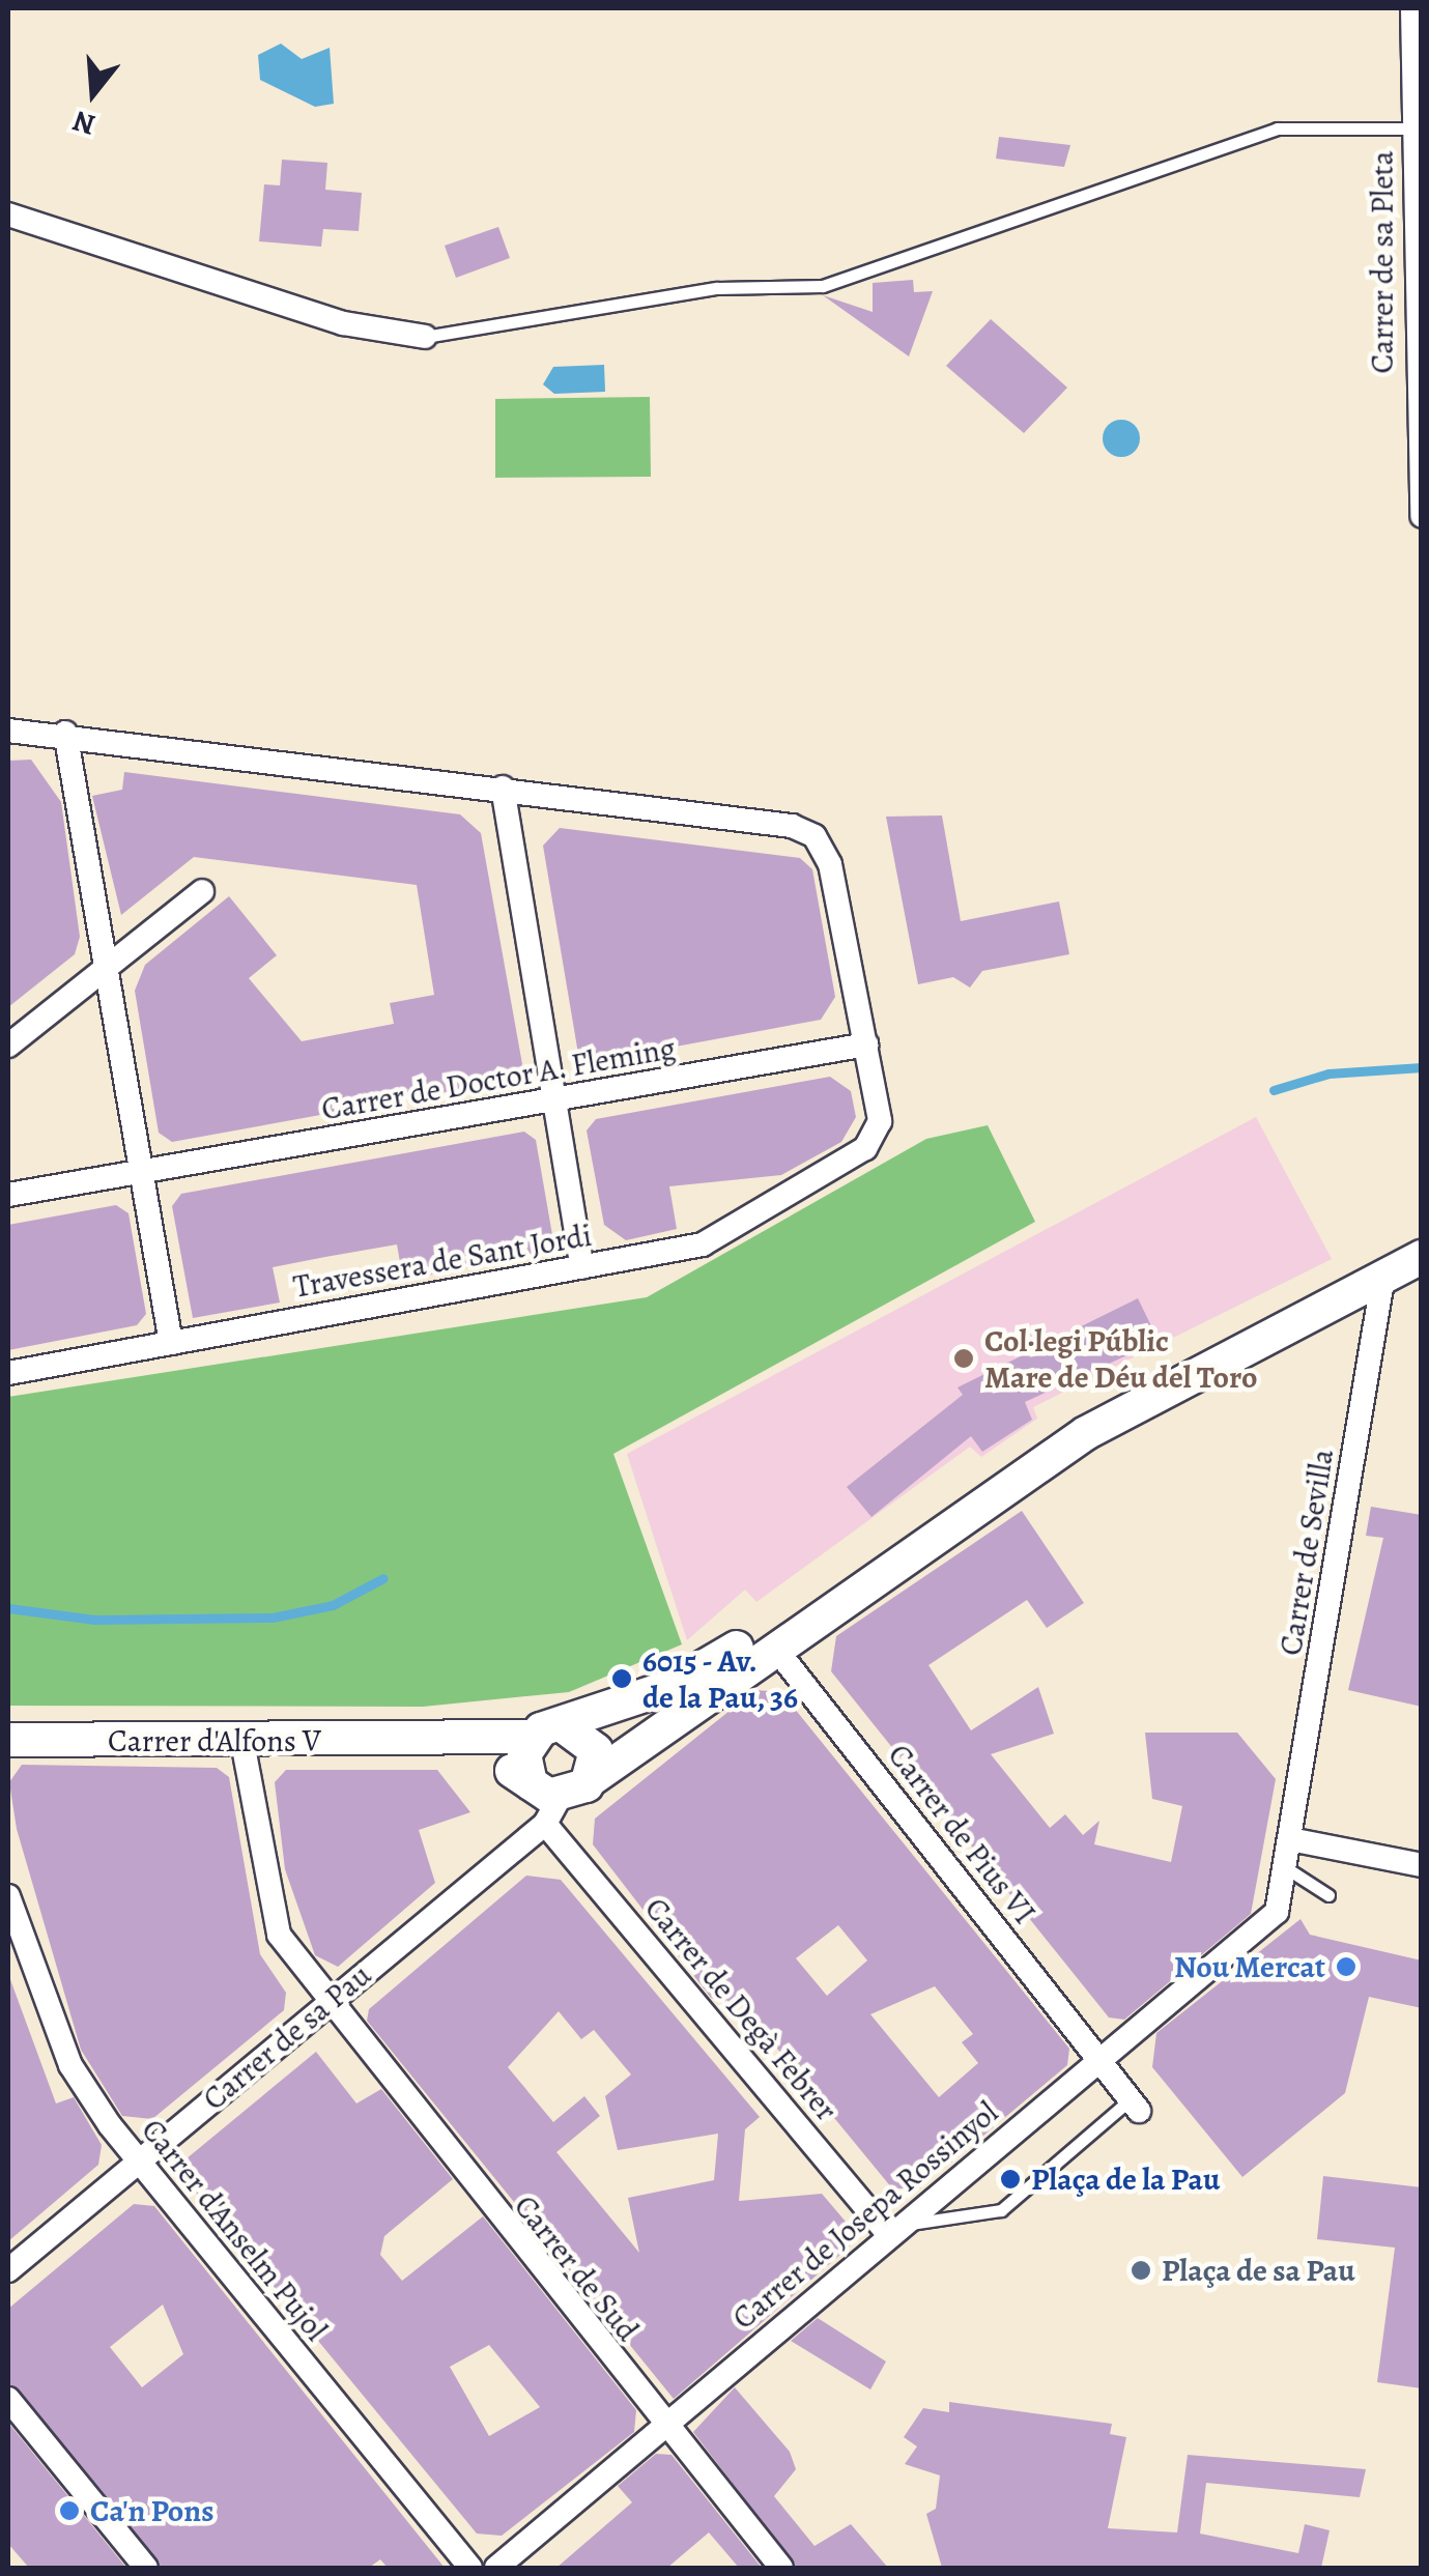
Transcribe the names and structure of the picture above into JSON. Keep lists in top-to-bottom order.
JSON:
{
  "streets": {
    "street": [
      "Carrer de sa Pleta",
      "Carrer de Doctor A. Fleming",
      "Travessera de Sant Jordi",
      "Carrer de Sevilla",
      "Carrer d'Alfons V",
      "Carrer de Pius VI",
      "Carrer de Degà Febrer",
      "Carrer de sa Pau",
      "Carrer de Josepa Rossinyol",
      "Carrer d'Anselm Pujol",
      "Carrer de Sud"
    ]
  },
  "crossings": [
    ["Carrer de Doctor A. Fleming", "Travessera de Sant Jordi"],
    ["Carrer de Sevilla", "Carrer de Josepa Rossinyol"],
    ["Carrer d'Alfons V", "Carrer de Degà Febrer"],
    ["Carrer d'Alfons V", "Carrer de sa Pau"],
    ["Carrer d'Alfons V", "Carrer de Sud"],
    ["Carrer de Pius VI", "Carrer de Josepa Rossinyol"],
    ["Carrer de Degà Febrer", "Carrer de sa Pau"],
    ["Carrer de Degà Febrer", "Carrer de Josepa Rossinyol"],
    ["Carrer de sa Pau", "Carrer d'Anselm Pujol"],
    ["Carrer de sa Pau", "Carrer de Sud"],
    ["Carrer de Josepa Rossinyol", "Carrer de Sud"]
  ],
  "places": [
    "Col·legi Públic Mare de Déu del Toro",
    "6015 - Av. de la Pau, 36",
    "Nou Mercat",
    "Plaça de la Pau",
    "Plaça de sa Pau",
    "Ca'n Pons"
  ],
  "north": "bottom"
}
